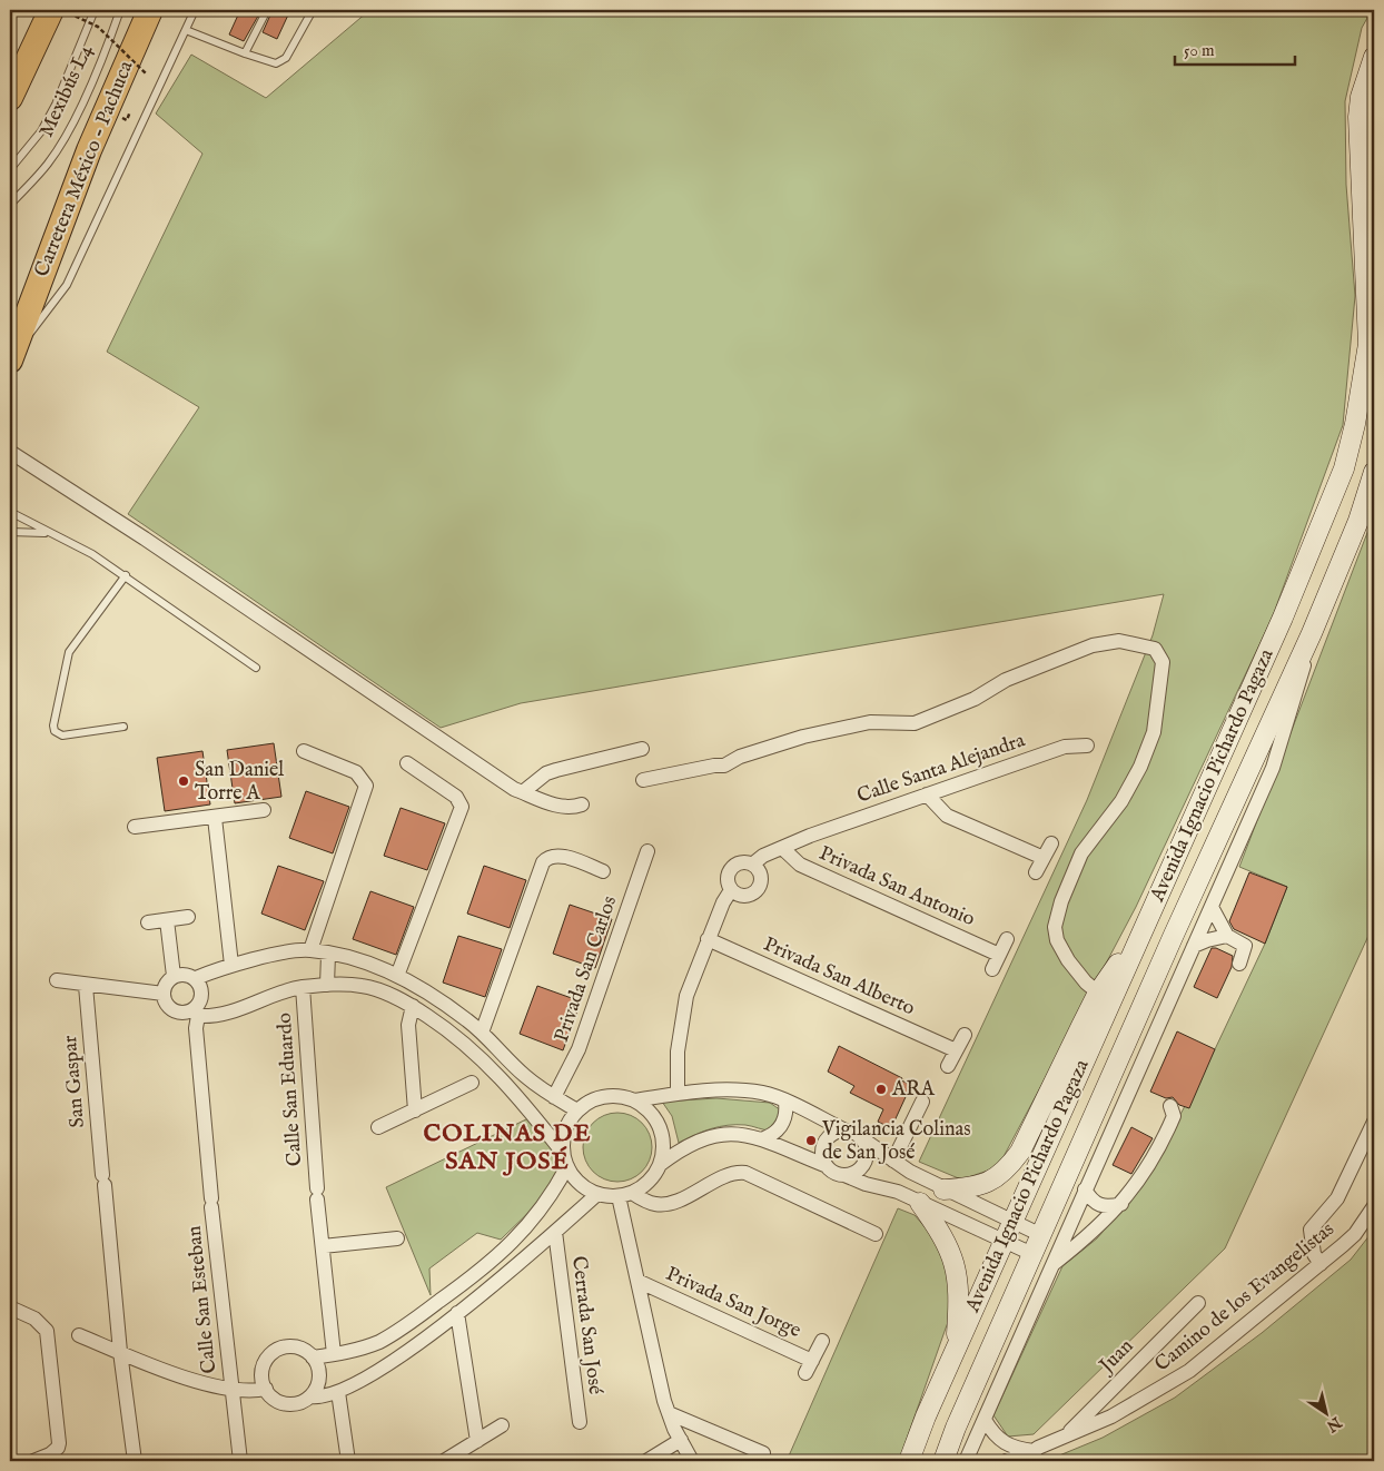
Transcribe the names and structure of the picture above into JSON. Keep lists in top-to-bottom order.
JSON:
{
  "streets": {
    "highway": ["Carretera México - Pachuca"],
    "main road": ["Avenida Ignacio Pichardo Pagaza"],
    "street": [
      "Calle Santa Alejandra",
      "Privada San Antonio",
      "Privada San Carlos",
      "Privada San Alberto",
      "San Gaspar",
      "Calle San Eduardo",
      "Camino de los Evangelistas",
      "Calle San Esteban",
      "Privada San Jorge",
      "Cerrada San José",
      "Juan"
    ],
    "lane": ["Mexibús L4"]
  },
  "crossings": [
    ["Calle Santa Alejandra", "Privada San Antonio"],
    ["Camino de los Evangelistas", "Juan"]
  ],
  "districts": ["COLINAS DE SAN JOSÉ"],
  "places": ["San Daniel Torre A", "ARA", "Vigilancia Colinas de San José"],
  "scale_bar": "50 m",
  "north": "bottom right"
}
